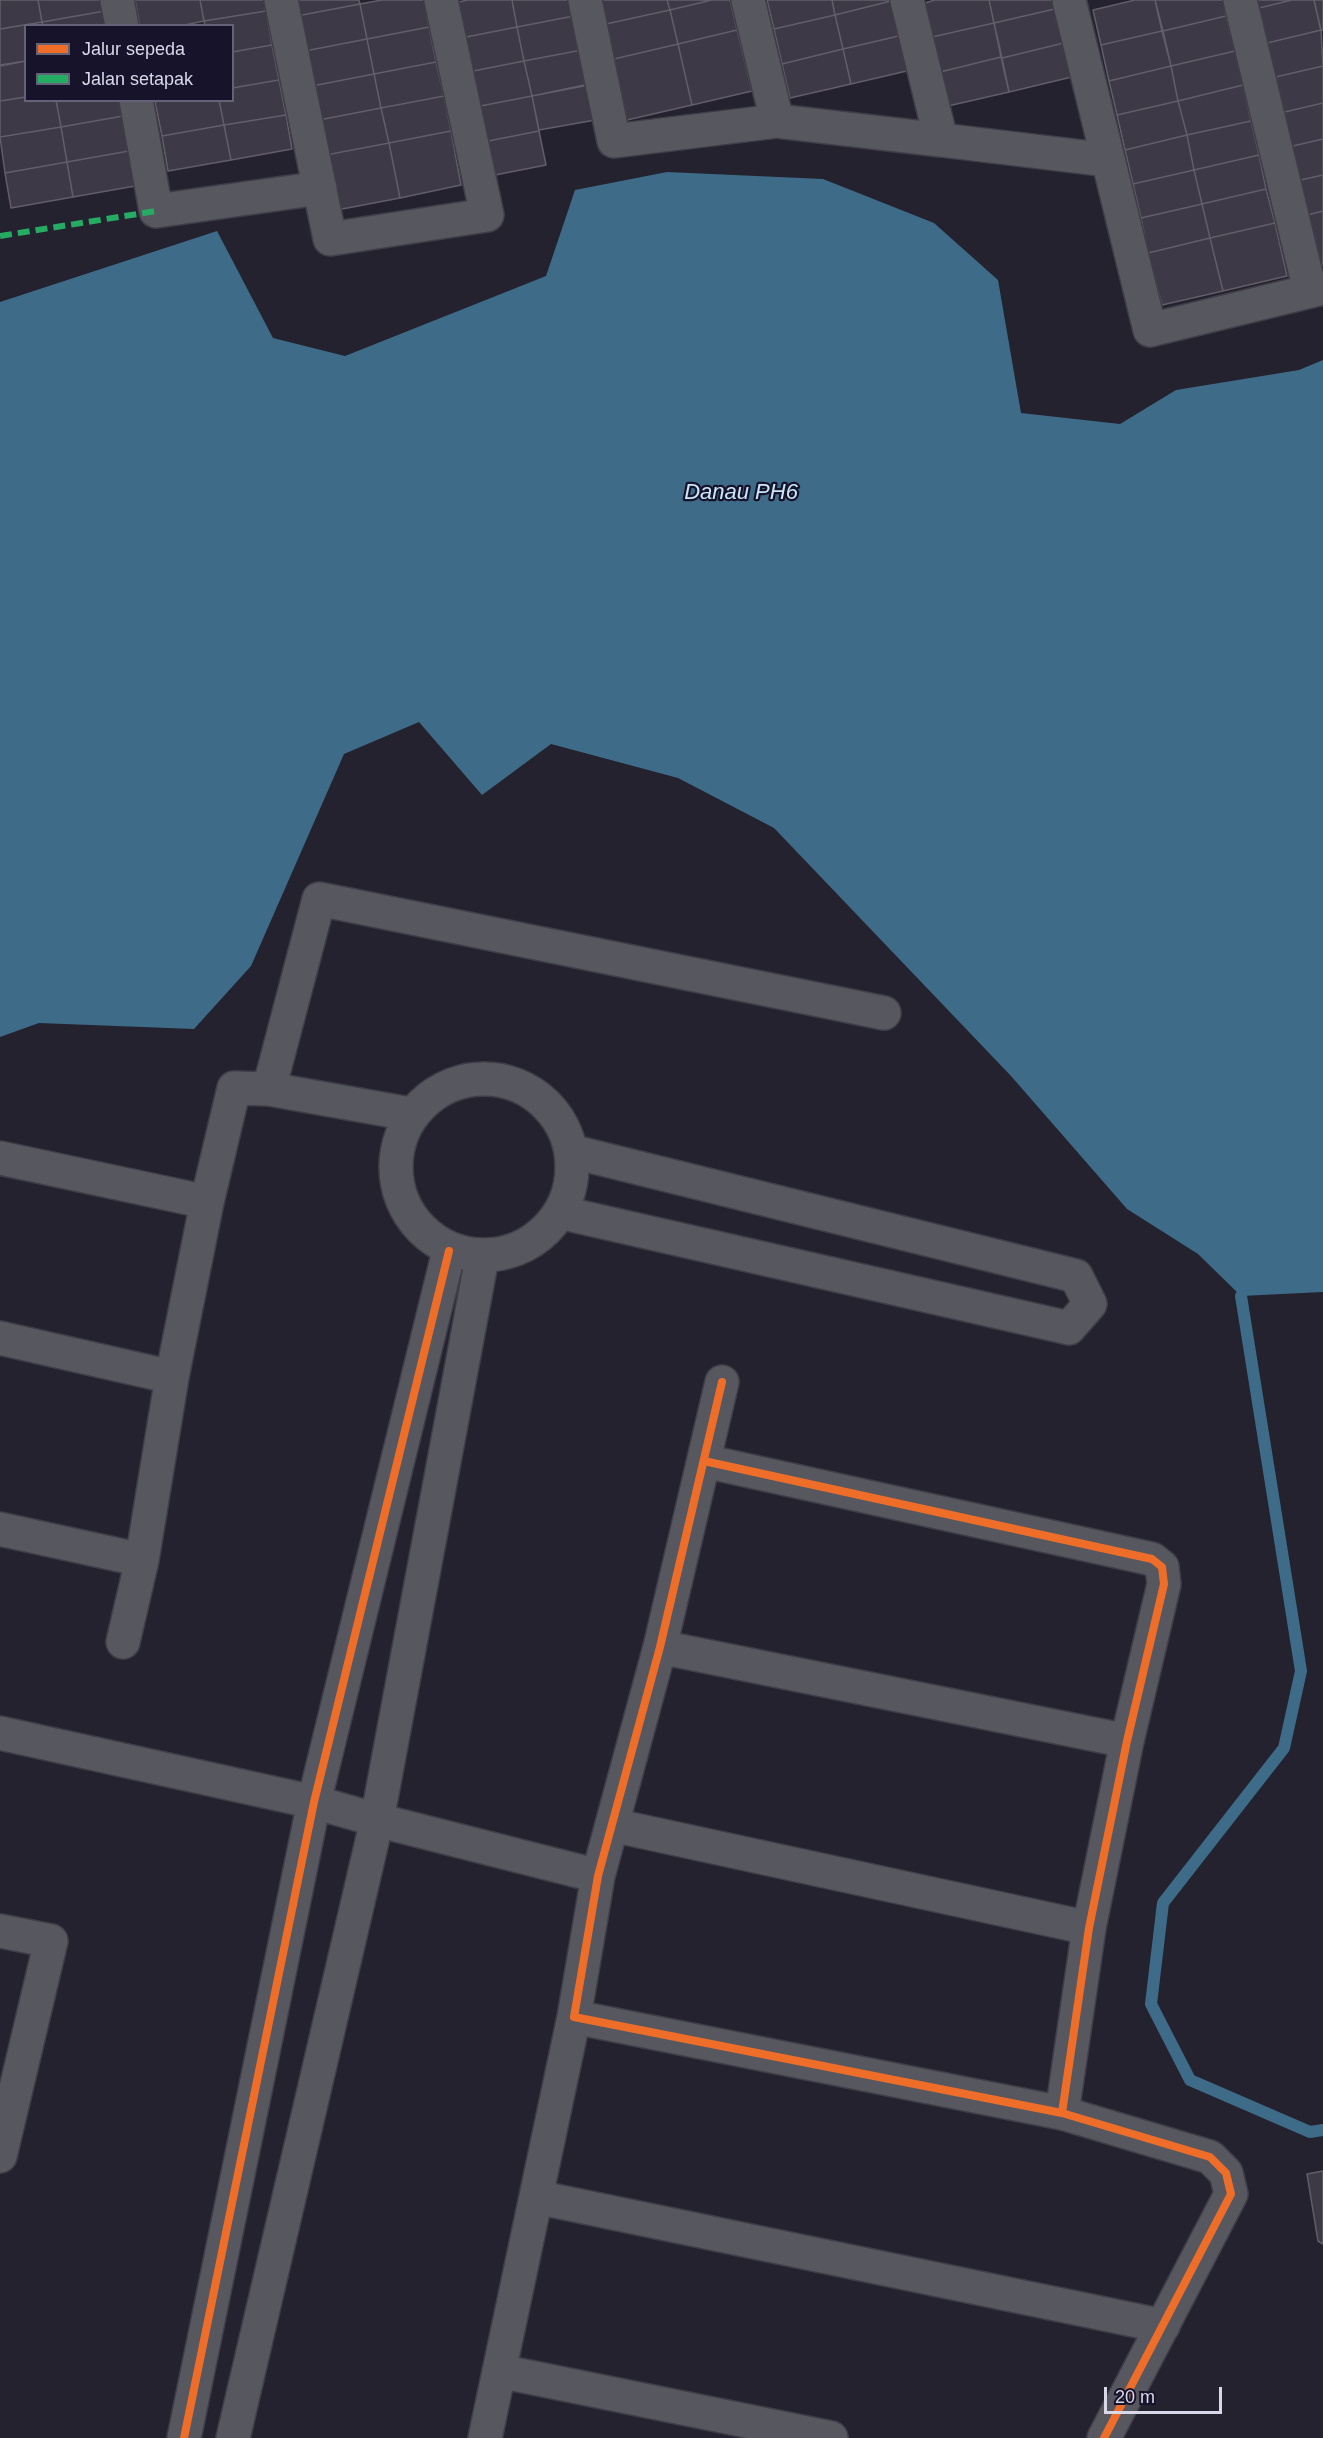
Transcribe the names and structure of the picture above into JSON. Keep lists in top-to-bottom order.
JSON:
{
  "water": ["Danau PH6"],
  "legend": ["Jalur sepeda", "Jalan setapak"],
  "scale_bar": "20 m"
}
